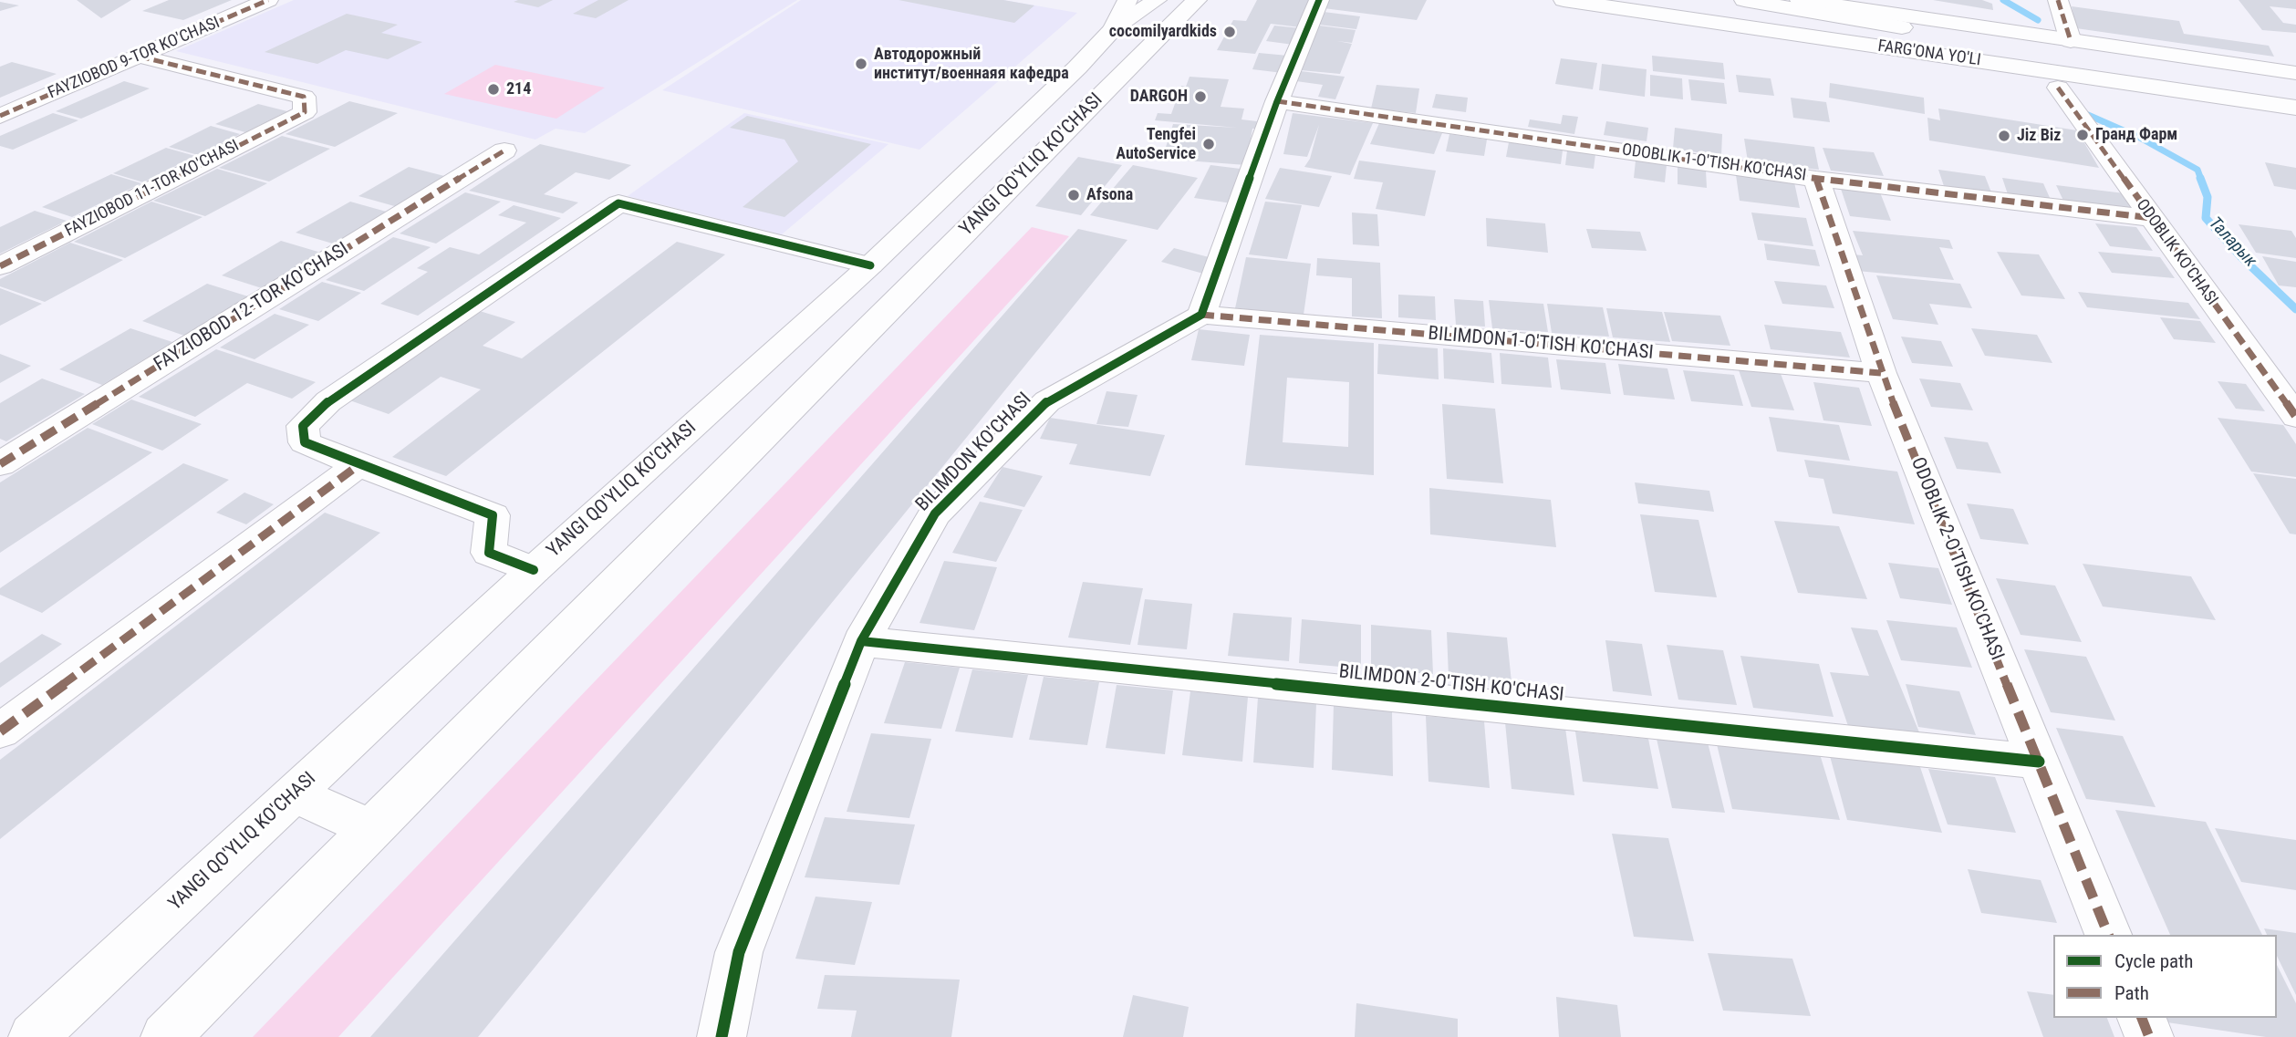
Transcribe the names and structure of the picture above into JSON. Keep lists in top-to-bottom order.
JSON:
{
  "streets": {
    "street": [
      "FARG'ONA YO'LI",
      "FAYZIOBOD 9-TOR KO'CHASI",
      "ODOBLIK 1-O'TISH KO'CHASI",
      "YANGI QO'YLIQ KO'CHASI",
      "FAYZIOBOD 11-TOR KO'CHASI",
      "ODOBLIK KO'CHASI",
      "FAYZIOBOD 12-TOR KO'CHASI",
      "BILIMDON 1-O'TISH KO'CHASI",
      "BILIMDON KO'CHASI",
      "ODOBLIK 2-O'TISH KO'CHASI",
      "BILIMDON 2-O'TISH KO'CHASI"
    ]
  },
  "crossings": [
    ["FAYZIOBOD 9-TOR KO'CHASI", "FAYZIOBOD 11-TOR KO'CHASI"],
    ["ODOBLIK 1-O'TISH KO'CHASI", "ODOBLIK KO'CHASI"],
    ["ODOBLIK 1-O'TISH KO'CHASI", "ODOBLIK 2-O'TISH KO'CHASI"],
    ["BILIMDON 1-O'TISH KO'CHASI", "BILIMDON KO'CHASI"],
    ["BILIMDON 1-O'TISH KO'CHASI", "ODOBLIK 2-O'TISH KO'CHASI"],
    ["BILIMDON KO'CHASI", "BILIMDON 2-O'TISH KO'CHASI"],
    ["ODOBLIK 2-O'TISH KO'CHASI", "BILIMDON 2-O'TISH KO'CHASI"]
  ],
  "water": ["Таларык"],
  "places": [
    "cocomilyardkids",
    "Автодорожный институт/военнаяя кафедра",
    "214",
    "DARGOH",
    "Гранд Фарм",
    "Jiz Biz",
    "Tengfei AutoService",
    "Afsona"
  ],
  "legend": ["Cycle path", "Path"]
}
